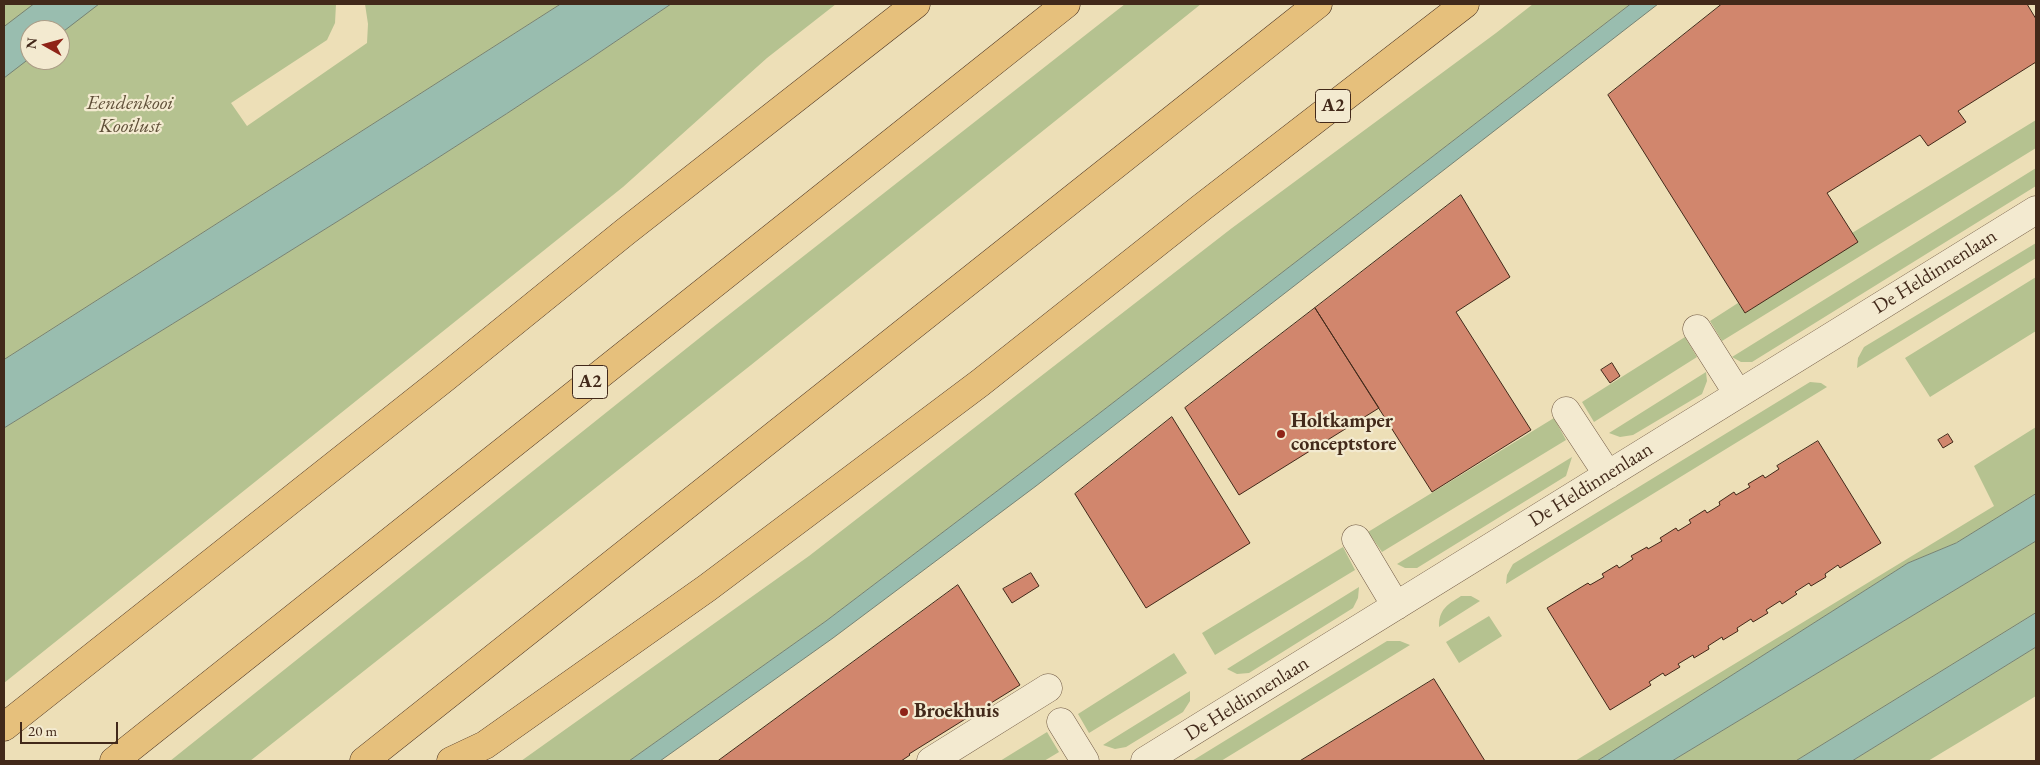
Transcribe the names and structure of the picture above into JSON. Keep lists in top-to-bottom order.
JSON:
{
  "streets": {
    "highway": ["A2"],
    "street": ["De Heldinnenlaan"]
  },
  "parks": ["Eendenkooi Kooilust"],
  "places": ["Holtkamper conceptstore", "Broekhuis"],
  "scale_bar": "20 m",
  "north": "left"
}
